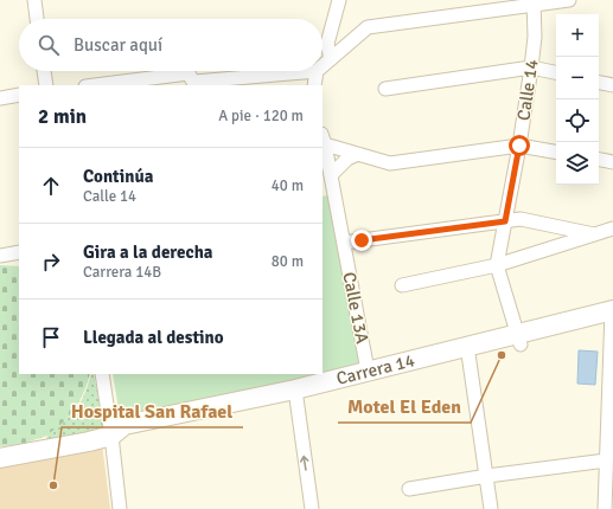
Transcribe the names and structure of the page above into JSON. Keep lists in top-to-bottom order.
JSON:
{
  "streets": {
    "street": ["Calle 14", "Calle 13A", "Carrera 14"]
  },
  "crossings": [
    ["Calle 14", "Carrera 14"],
    ["Calle 13A", "Carrera 14"]
  ],
  "places": ["Motel El Eden", "Hospital San Rafael"],
  "page": {
    "map_buttons": ["+", "−"],
    "search": "Buscar aquí",
    "heading": ["2 min", "A pie · 120 m"],
    "list": [
      ["Continúa", "Calle 14", "40 m"],
      ["Gira a la derecha", "Carrera 14B", "80 m"],
      "Llegada al destino"
    ]
  }
}
